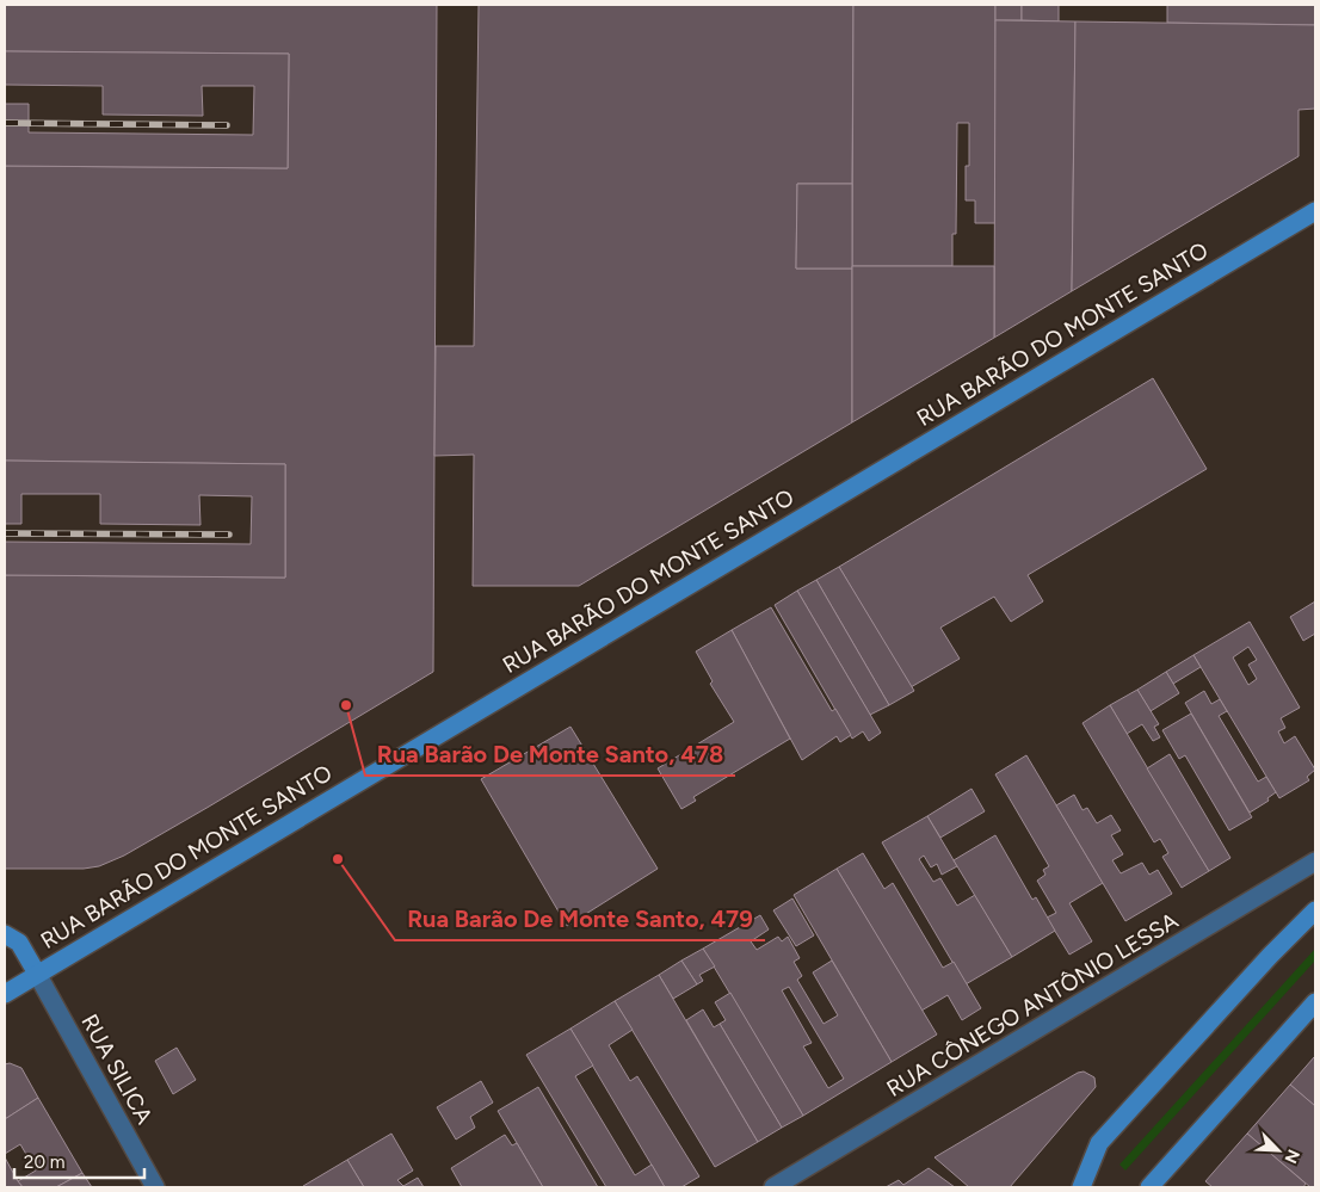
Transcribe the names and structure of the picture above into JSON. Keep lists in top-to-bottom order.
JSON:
{
  "streets": {
    "street": ["RUA BARÃO DO MONTE SANTO", "RUA CÔNEGO ANTÔNIO LESSA", "RUA SILICA"]
  },
  "crossings": [
    ["RUA BARÃO DO MONTE SANTO", "RUA SILICA"]
  ],
  "places": ["Rua Barão De Monte Santo, 478", "Rua Barão De Monte Santo, 479"],
  "scale_bar": "20 m",
  "north": "bottom right"
}
